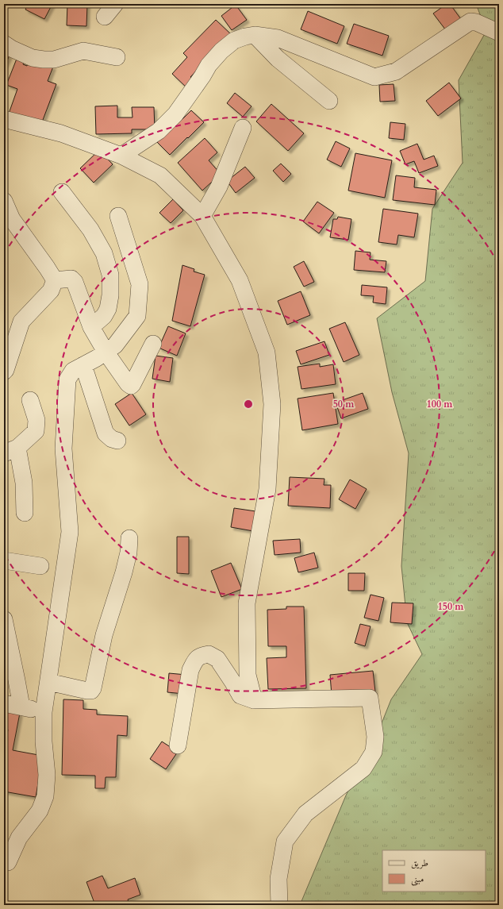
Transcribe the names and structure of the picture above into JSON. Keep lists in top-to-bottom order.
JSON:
{
  "legend": ["طريق", "مبنى"],
  "rings": ["50 m", "100 m", "150 m"]
}
